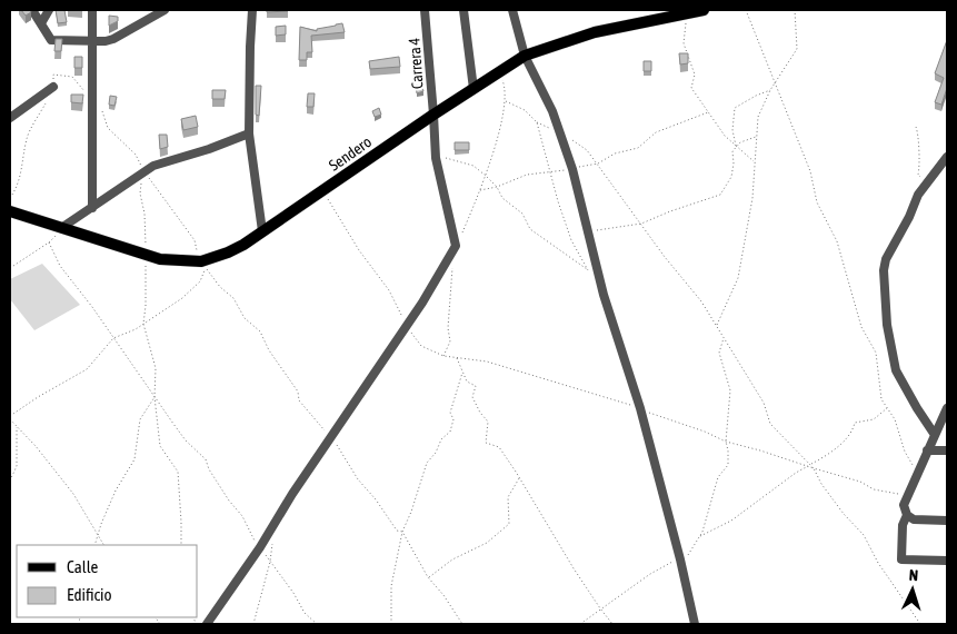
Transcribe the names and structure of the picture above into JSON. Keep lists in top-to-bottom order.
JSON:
{
  "streets": {
    "main road": ["Sendero"],
    "street": ["Carrera 4"]
  },
  "crossings": [
    ["Carrera 4", "Sendero"]
  ],
  "legend": ["Calle", "Edificio"],
  "north": "top"
}
